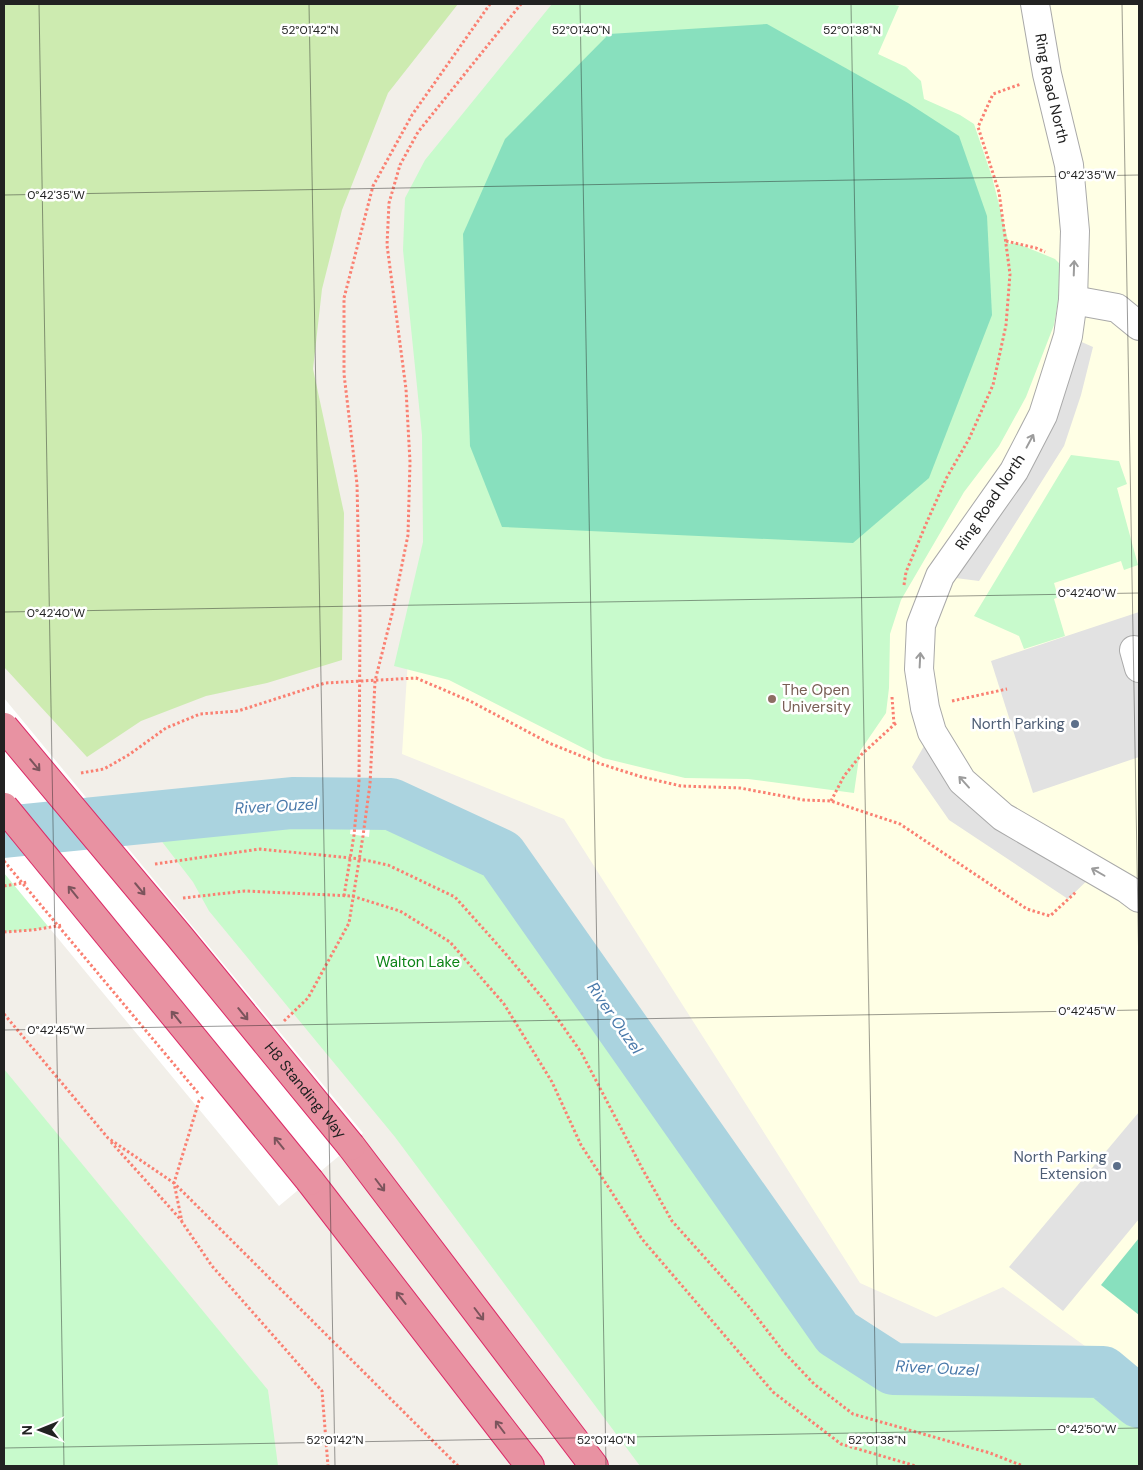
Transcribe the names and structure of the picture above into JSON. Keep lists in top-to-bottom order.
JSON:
{
  "streets": {
    "highway": ["H8 Standing Way"],
    "lane": ["Ring Road North"]
  },
  "one_way": ["Ring Road North"],
  "water": ["River Ouzel"],
  "parks": ["Walton Lake"],
  "places": ["The Open University", "North Parking", "North Parking Extension"],
  "north": "left",
  "coordinates": [
    "52°01'42\"N",
    "52°01'40\"N",
    "52°01'38\"N",
    "0°42'35\"W",
    "0°42'40\"W",
    "0°42'45\"W",
    "0°42'50\"W"
  ]
}
